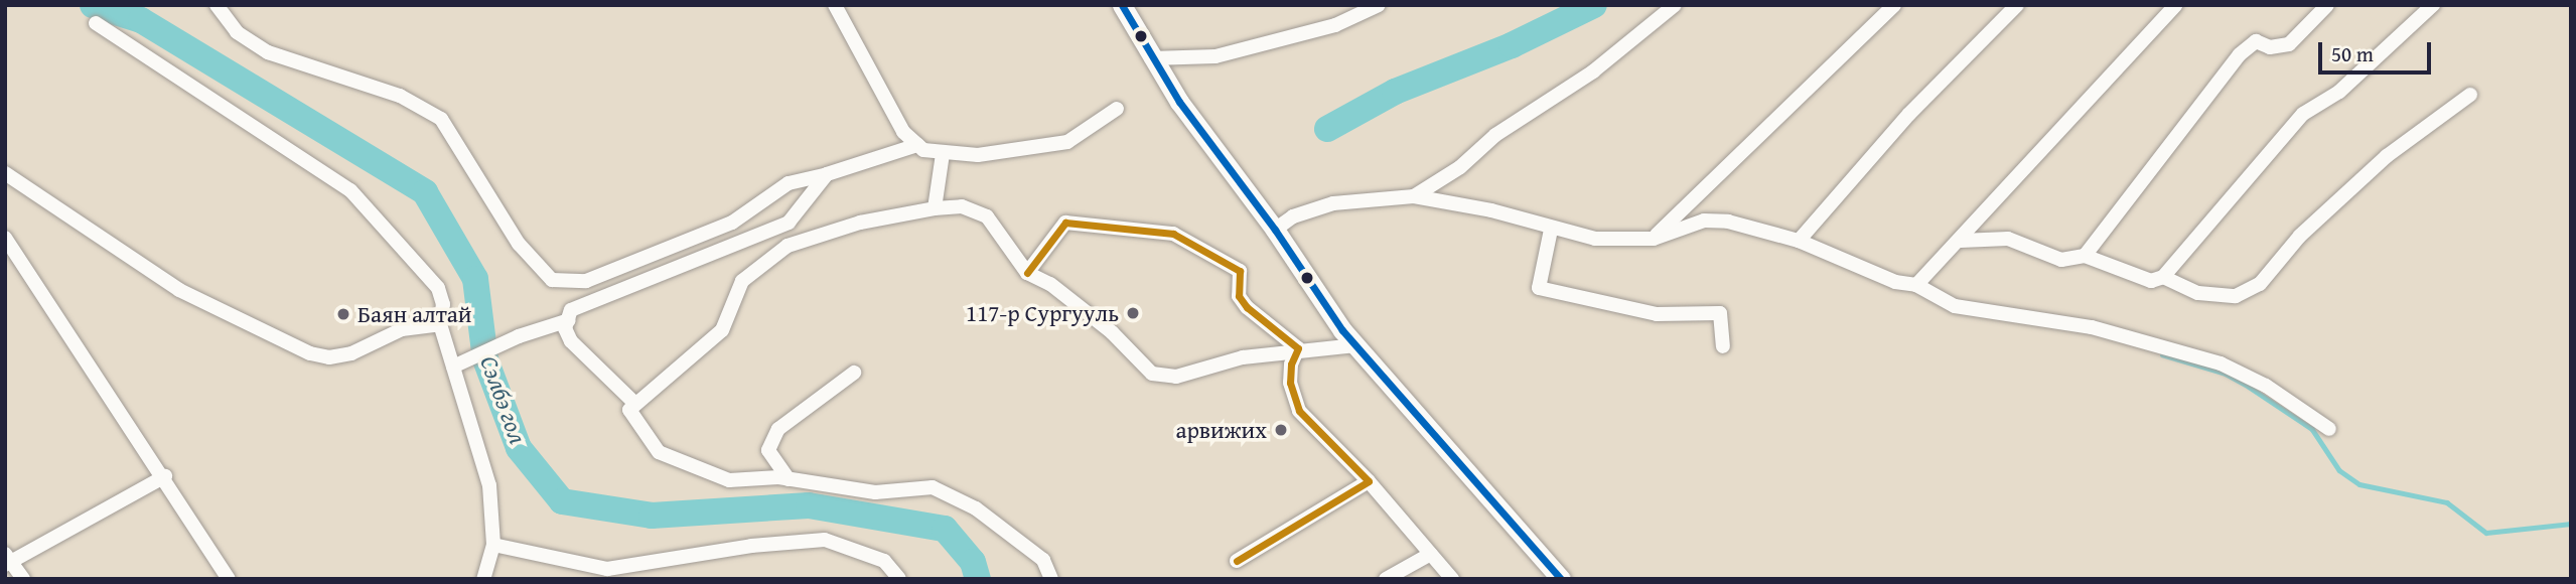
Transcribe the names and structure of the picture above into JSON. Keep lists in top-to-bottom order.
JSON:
{
  "water": ["Сэлбэ гол"],
  "places": ["117-р Сургууль", "Баян алтай", "арвижих"],
  "scale_bar": "50 m"
}
